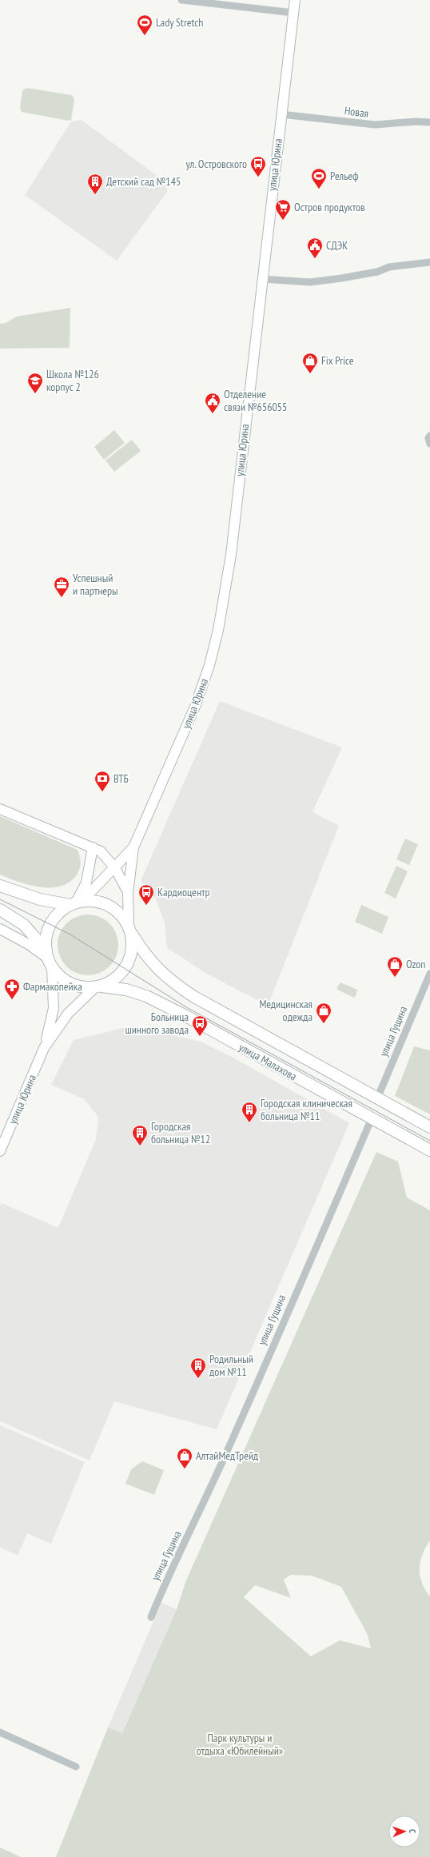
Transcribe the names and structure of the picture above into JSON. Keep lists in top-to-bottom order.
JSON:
{
  "streets": {
    "main road": ["улица Юрина", "улица Малахова"],
    "street": ["Новая", "улица Гущина"]
  },
  "crossings": [
    ["Новая", "улица Юрина"],
    ["улица Юрина", "улица Малахова"],
    ["улица Гущина", "улица Малахова"]
  ],
  "parks": ["Парк культуры и отдыха «Юбилейный»"],
  "places": {
    "sports": ["Lady Stretch", "Рельеф"],
    "bus stop": ["ул. Островского", "Кардиоцентр", "Больница шинного завода"],
    "building": [
      "Детский сад №145",
      "Городская клиническая больница №11",
      "Городская больница №12",
      "Родильный дом №11"
    ],
    "supermarket": ["Остров продуктов"],
    "public building": ["СДЭК", "Отделение связи №656055"],
    "shop": [
      "Fix Price",
      "Ozon",
      "Медицинская одежда",
      "АлтайМедТрейд"
    ],
    "school or university": ["Школа №126 корпус 2"],
    "office": ["Успешный и партнеры"],
    "bank": ["ВТБ"],
    "pharmacy": ["Фармакопейка"]
  },
  "north": "right"
}
